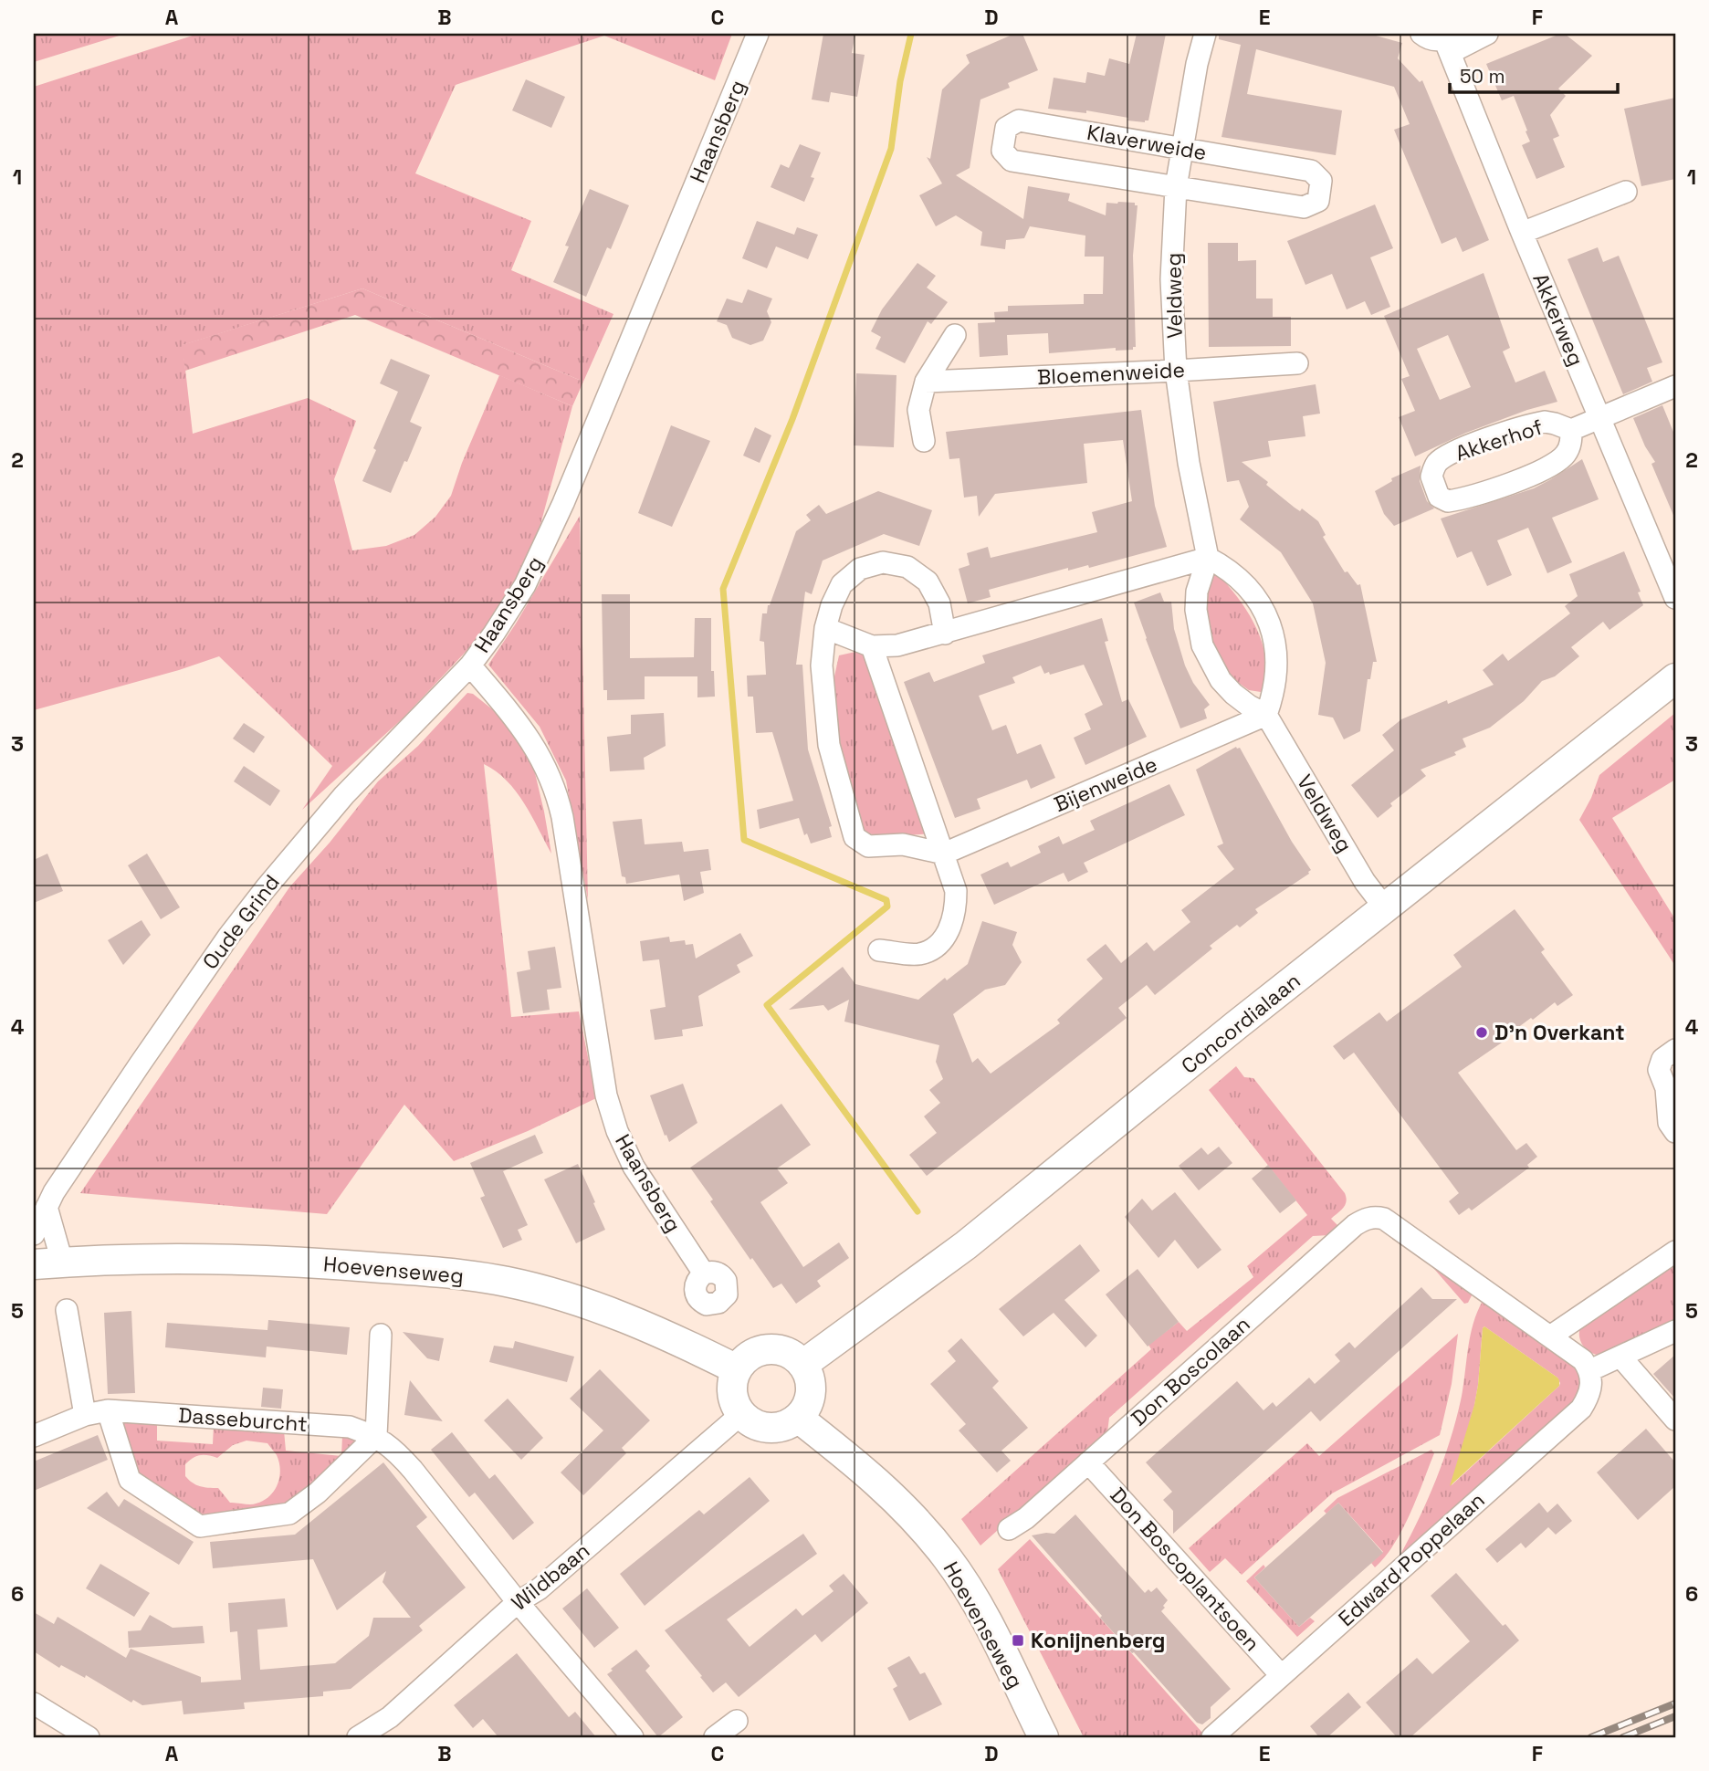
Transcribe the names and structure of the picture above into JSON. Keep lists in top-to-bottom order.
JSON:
{
  "streets": {
    "main road": ["Concordialaan", "Hoevenseweg"],
    "street": [
      "Haansberg",
      "Klaverweide",
      "Veldweg",
      "Akkerweg",
      "Bloemenweide",
      "Akkerhof",
      "Bijenweide",
      "Oude Grind",
      "Don Boscolaan",
      "Dasseburcht",
      "Edward Poppelaan",
      "Don Boscoplantsoen",
      "Wildbaan"
    ]
  },
  "crossings": [
    ["Haansberg", "Oude Grind"],
    ["Klaverweide", "Veldweg"],
    ["Veldweg", "Bloemenweide"],
    ["Veldweg", "Bijenweide"],
    ["Veldweg", "Concordialaan"],
    ["Akkerweg", "Akkerhof"],
    ["Concordialaan", "Hoevenseweg"],
    ["Concordialaan", "Wildbaan"],
    ["Hoevenseweg", "Wildbaan"],
    ["Don Boscolaan", "Don Boscoplantsoen"],
    ["Dasseburcht", "Wildbaan"],
    ["Edward Poppelaan", "Don Boscoplantsoen"]
  ],
  "places": {
    "other": ["D'n Overkant"],
    "transit": ["Konijnenberg"]
  },
  "scale_bar": "50 m",
  "grid": {
    "columns": [
      "A",
      "B",
      "C",
      "D",
      "E",
      "F"
    ],
    "rows": [
      "1",
      "2",
      "3",
      "4",
      "5",
      "6"
    ]
  }
}
